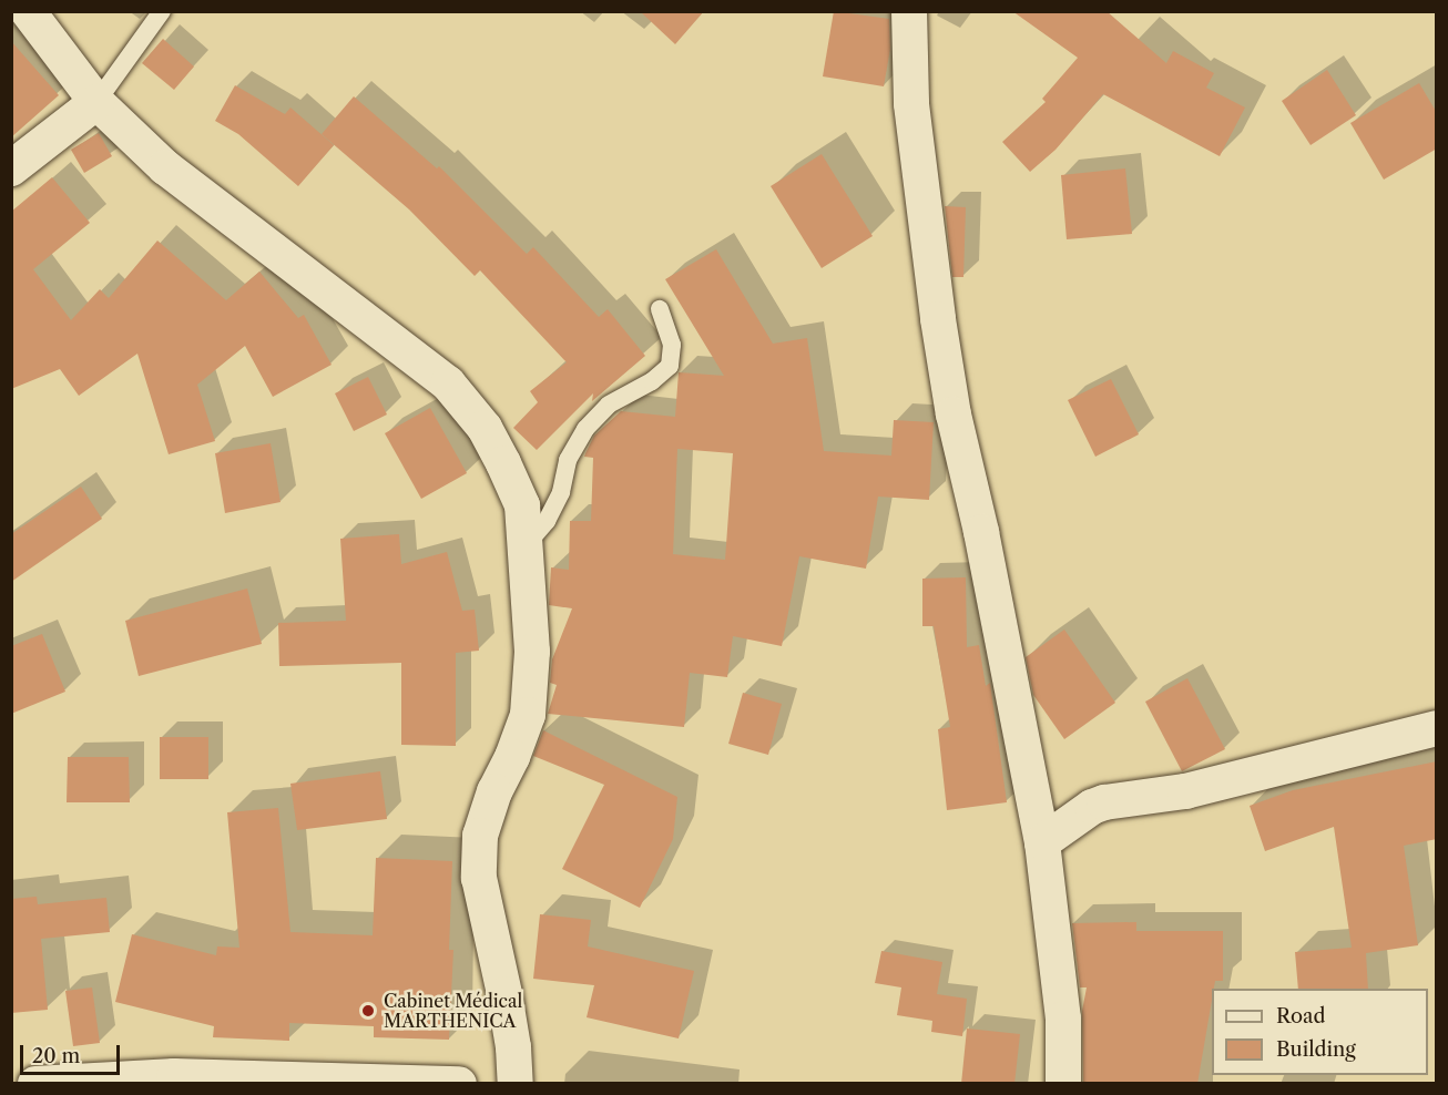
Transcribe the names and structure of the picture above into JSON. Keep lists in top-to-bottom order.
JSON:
{
  "places": ["Cabinet Médical MARTHENICA"],
  "legend": ["Road", "Building"],
  "scale_bar": "20 m"
}
